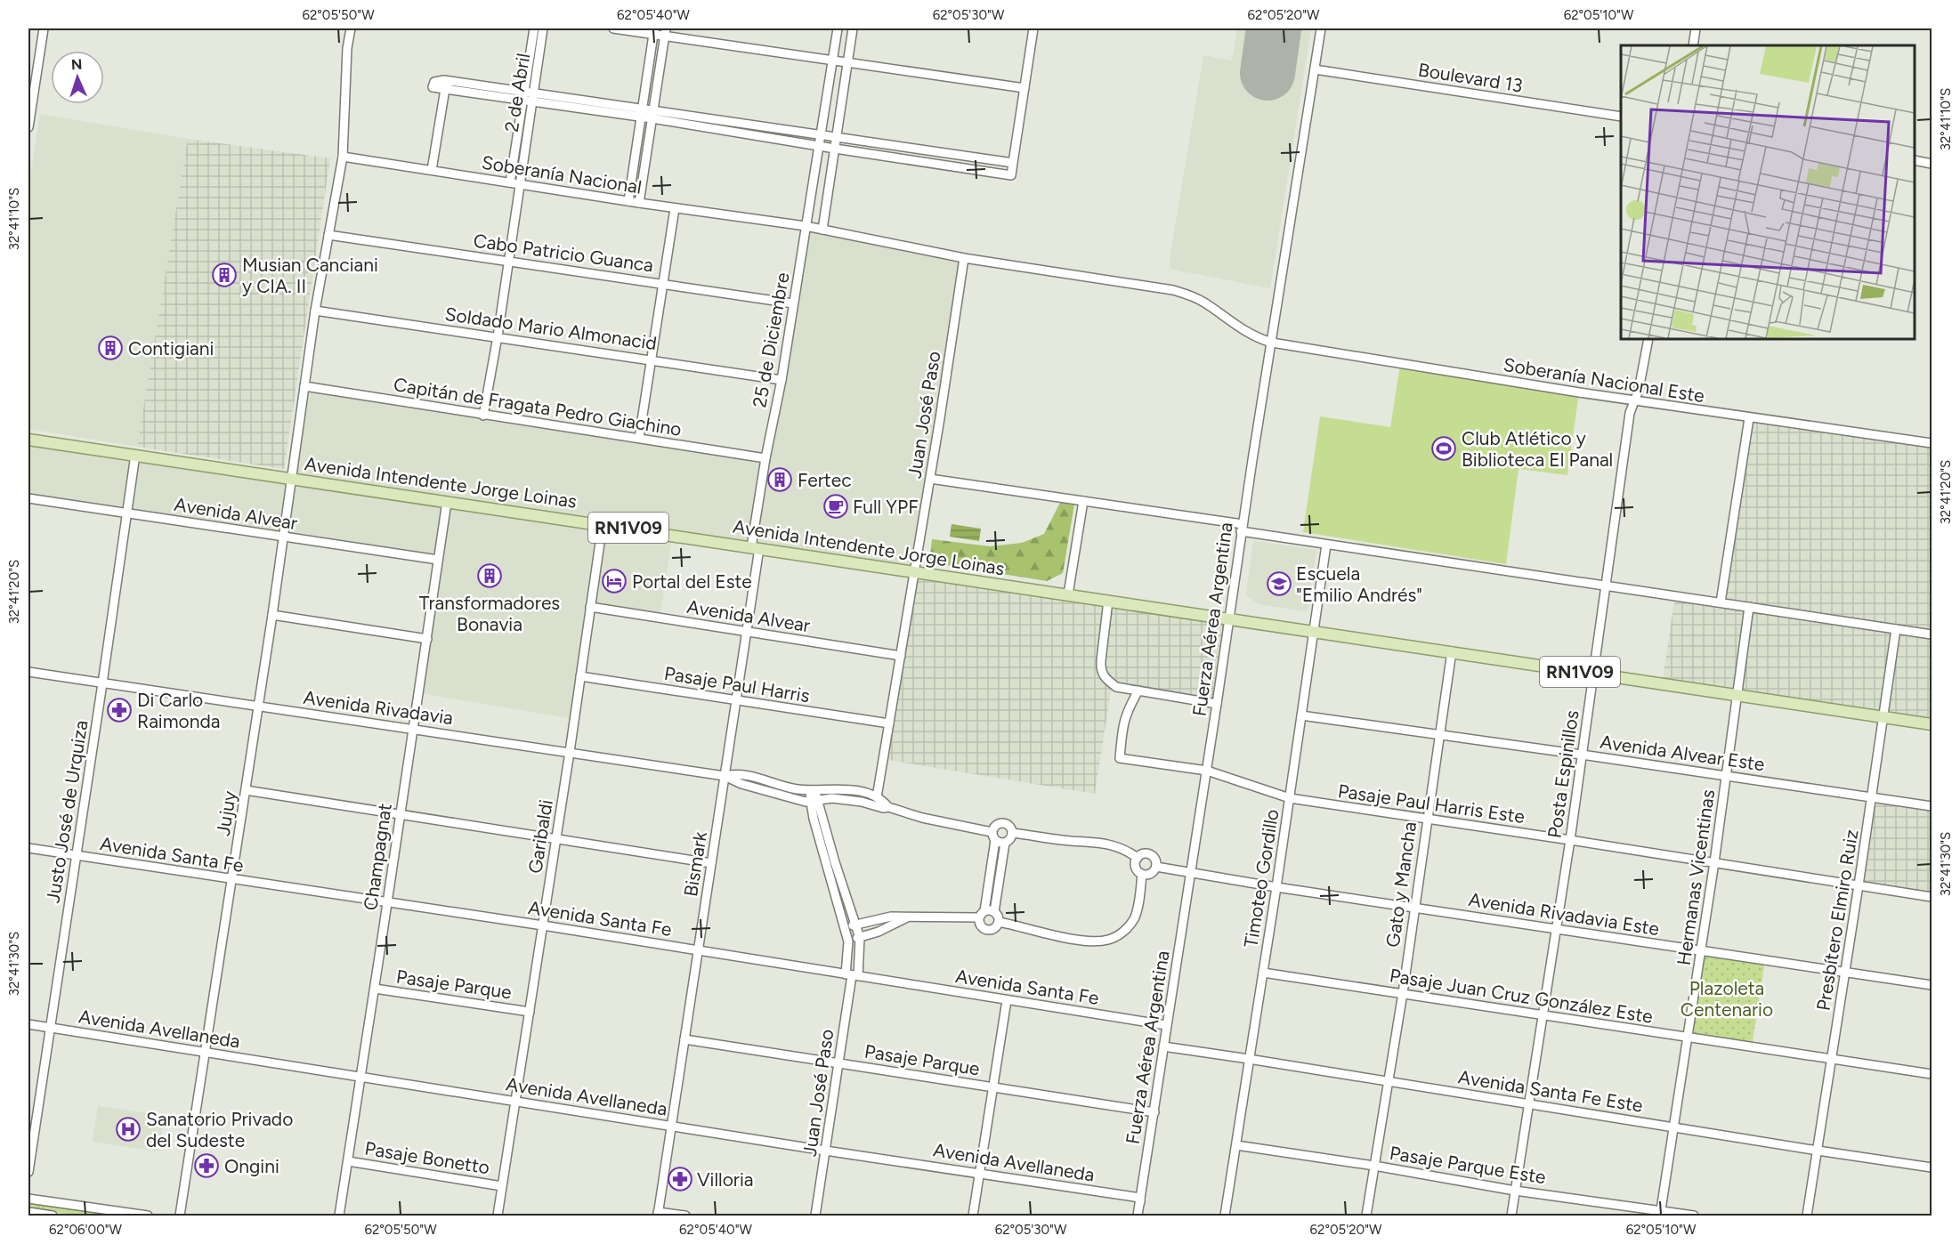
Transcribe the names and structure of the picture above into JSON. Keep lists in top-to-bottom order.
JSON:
{
  "streets": {
    "main road": ["Avenida Intendente Jorge Loinas", "RN1V09"],
    "street": [
      "Boulevard 13",
      "2 de Abril",
      "Soberanía Nacional",
      "Cabo Patricio Guanca",
      "Soldado Mario Almonacid",
      "25 de Diciembre",
      "Soberanía Nacional Este",
      "Capitán de Fragata Pedro Giachino",
      "Juan José Paso",
      "Avenida Alvear",
      "Fuerza Aérea Argentina",
      "Pasaje Paul Harris",
      "Avenida Rivadavia",
      "Avenida Alvear Este",
      "Posta Espinillos",
      "Pasaje Paul Harris Este",
      "Justo José de Urquiza",
      "Jujuy",
      "Garibaldi",
      "Avenida Santa Fe",
      "Champagnat",
      "Bismark",
      "Hermanas Vicentinas",
      "Timoteo Gordillo",
      "Gato y Mancha",
      "Avenida Rivadavia Este",
      "Presbítero Elmiro Ruiz",
      "Pasaje Parque",
      "Pasaje Juan Cruz González Este",
      "Avenida Avellaneda",
      "Avenida Santa Fe Este",
      "Pasaje Bonetto",
      "Pasaje Parque Este"
    ]
  },
  "crossings": [
    ["Boulevard 13", "Fuerza Aérea Argentina"],
    ["2 de Abril", "Soberanía Nacional"],
    ["2 de Abril", "Cabo Patricio Guanca"],
    ["2 de Abril", "Soldado Mario Almonacid"],
    ["2 de Abril", "Capitán de Fragata Pedro Giachino"],
    ["Soberanía Nacional", "25 de Diciembre"],
    ["Soberanía Nacional", "Soberanía Nacional Este"],
    ["Soberanía Nacional", "Juan José Paso"],
    ["Soberanía Nacional", "Jujuy"],
    ["Cabo Patricio Guanca", "25 de Diciembre"],
    ["Cabo Patricio Guanca", "Jujuy"],
    ["Soldado Mario Almonacid", "25 de Diciembre"],
    ["Soldado Mario Almonacid", "Jujuy"],
    ["25 de Diciembre", "Capitán de Fragata Pedro Giachino"],
    ["25 de Diciembre", "Avenida Intendente Jorge Loinas"],
    ["25 de Diciembre", "Bismark"],
    ["Soberanía Nacional Este", "Juan José Paso"],
    ["Soberanía Nacional Este", "Fuerza Aérea Argentina"],
    ["Soberanía Nacional Este", "Posta Espinillos"],
    ["Capitán de Fragata Pedro Giachino", "Jujuy"],
    ["Juan José Paso", "Avenida Intendente Jorge Loinas"],
    ["Juan José Paso", "Avenida Alvear"],
    ["Juan José Paso", "Pasaje Paul Harris"],
    ["Juan José Paso", "Avenida Rivadavia"],
    ["Juan José Paso", "Avenida Santa Fe"],
    ["Juan José Paso", "Pasaje Parque"],
    ["Juan José Paso", "Avenida Avellaneda"],
    ["Avenida Intendente Jorge Loinas", "RN1V09"],
    ["Avenida Intendente Jorge Loinas", "Fuerza Aérea Argentina"],
    ["Avenida Intendente Jorge Loinas", "Justo José de Urquiza"],
    ["Avenida Intendente Jorge Loinas", "Jujuy"],
    ["Avenida Intendente Jorge Loinas", "Garibaldi"],
    ["Avenida Intendente Jorge Loinas", "Champagnat"],
    ["Avenida Intendente Jorge Loinas", "Bismark"],
    ["Avenida Alvear", "Justo José de Urquiza"],
    ["Avenida Alvear", "Jujuy"],
    ["Avenida Alvear", "Garibaldi"],
    ["Avenida Alvear", "Champagnat"],
    ["Avenida Alvear", "Bismark"],
    ["RN1V09", "Fuerza Aérea Argentina"],
    ["RN1V09", "Posta Espinillos"],
    ["RN1V09", "Hermanas Vicentinas"],
    ["RN1V09", "Timoteo Gordillo"],
    ["RN1V09", "Gato y Mancha"],
    ["RN1V09", "Presbítero Elmiro Ruiz"],
    ["Fuerza Aérea Argentina", "Avenida Rivadavia"],
    ["Fuerza Aérea Argentina", "Pasaje Paul Harris Este"],
    ["Fuerza Aérea Argentina", "Avenida Santa Fe"],
    ["Fuerza Aérea Argentina", "Avenida Rivadavia Este"],
    ["Fuerza Aérea Argentina", "Pasaje Parque"],
    ["Fuerza Aérea Argentina", "Avenida Avellaneda"],
    ["Fuerza Aérea Argentina", "Avenida Santa Fe Este"],
    ["Pasaje Paul Harris", "Garibaldi"],
    ["Pasaje Paul Harris", "Bismark"],
    ["Avenida Rivadavia", "Justo José de Urquiza"],
    ["Avenida Rivadavia", "Jujuy"],
    ["Avenida Rivadavia", "Garibaldi"],
    ["Avenida Rivadavia", "Champagnat"],
    ["Avenida Rivadavia", "Bismark"],
    ["Avenida Rivadavia", "Avenida Rivadavia Este"],
    ["Avenida Alvear Este", "Posta Espinillos"],
    ["Avenida Alvear Este", "Hermanas Vicentinas"],
    ["Avenida Alvear Este", "Timoteo Gordillo"],
    ["Avenida Alvear Este", "Gato y Mancha"],
    ["Avenida Alvear Este", "Presbítero Elmiro Ruiz"],
    ["Posta Espinillos", "Pasaje Paul Harris Este"],
    ["Posta Espinillos", "Avenida Rivadavia Este"],
    ["Posta Espinillos", "Pasaje Juan Cruz González Este"],
    ["Posta Espinillos", "Avenida Santa Fe Este"],
    ["Posta Espinillos", "Pasaje Parque Este"],
    ["Pasaje Paul Harris Este", "Hermanas Vicentinas"],
    ["Pasaje Paul Harris Este", "Timoteo Gordillo"],
    ["Pasaje Paul Harris Este", "Gato y Mancha"],
    ["Pasaje Paul Harris Este", "Presbítero Elmiro Ruiz"],
    ["Justo José de Urquiza", "Avenida Santa Fe"],
    ["Justo José de Urquiza", "Avenida Avellaneda"],
    ["Jujuy", "Avenida Santa Fe"],
    ["Jujuy", "Avenida Avellaneda"],
    ["Garibaldi", "Avenida Santa Fe"],
    ["Garibaldi", "Pasaje Parque"],
    ["Garibaldi", "Avenida Avellaneda"],
    ["Garibaldi", "Pasaje Bonetto"],
    ["Avenida Santa Fe", "Champagnat"],
    ["Avenida Santa Fe", "Bismark"],
    ["Champagnat", "Pasaje Parque"],
    ["Champagnat", "Avenida Avellaneda"],
    ["Champagnat", "Pasaje Bonetto"],
    ["Bismark", "Pasaje Parque"],
    ["Bismark", "Avenida Avellaneda"],
    ["Hermanas Vicentinas", "Avenida Rivadavia Este"],
    ["Hermanas Vicentinas", "Pasaje Juan Cruz González Este"],
    ["Hermanas Vicentinas", "Avenida Santa Fe Este"],
    ["Hermanas Vicentinas", "Pasaje Parque Este"],
    ["Timoteo Gordillo", "Avenida Rivadavia Este"],
    ["Timoteo Gordillo", "Pasaje Juan Cruz González Este"],
    ["Timoteo Gordillo", "Avenida Santa Fe Este"],
    ["Timoteo Gordillo", "Pasaje Parque Este"],
    ["Gato y Mancha", "Avenida Rivadavia Este"],
    ["Gato y Mancha", "Pasaje Juan Cruz González Este"],
    ["Gato y Mancha", "Avenida Santa Fe Este"],
    ["Gato y Mancha", "Pasaje Parque Este"],
    ["Avenida Rivadavia Este", "Presbítero Elmiro Ruiz"],
    ["Presbítero Elmiro Ruiz", "Pasaje Juan Cruz González Este"],
    ["Presbítero Elmiro Ruiz", "Avenida Santa Fe Este"]
  ],
  "parks": ["Plazoleta Centenario"],
  "places": {
    "building": [
      "Musian Canciani y CIA. II",
      "Contigiani",
      "Fertec",
      "Transformadores Bonavia"
    ],
    "sports": ["Club Atlético y Biblioteca El Panal"],
    "cafe": ["Full YPF"],
    "hotel": ["Portal del Este"],
    "school or university": ["Escuela \"Emilio Andrés\""],
    "pharmacy": ["Di Carlo Raimonda", "Ongini", "Villoria"],
    "hospital": ["Sanatorio Privado del Sudeste"]
  },
  "north": "top",
  "coordinates": [
    "62°05'50\"W",
    "62°05'40\"W",
    "62°05'30\"W",
    "62°05'20\"W",
    "62°05'10\"W",
    "32°41'10\"S",
    "32°41'20\"S",
    "32°41'30\"S",
    "62°06'00\"W"
  ]
}
